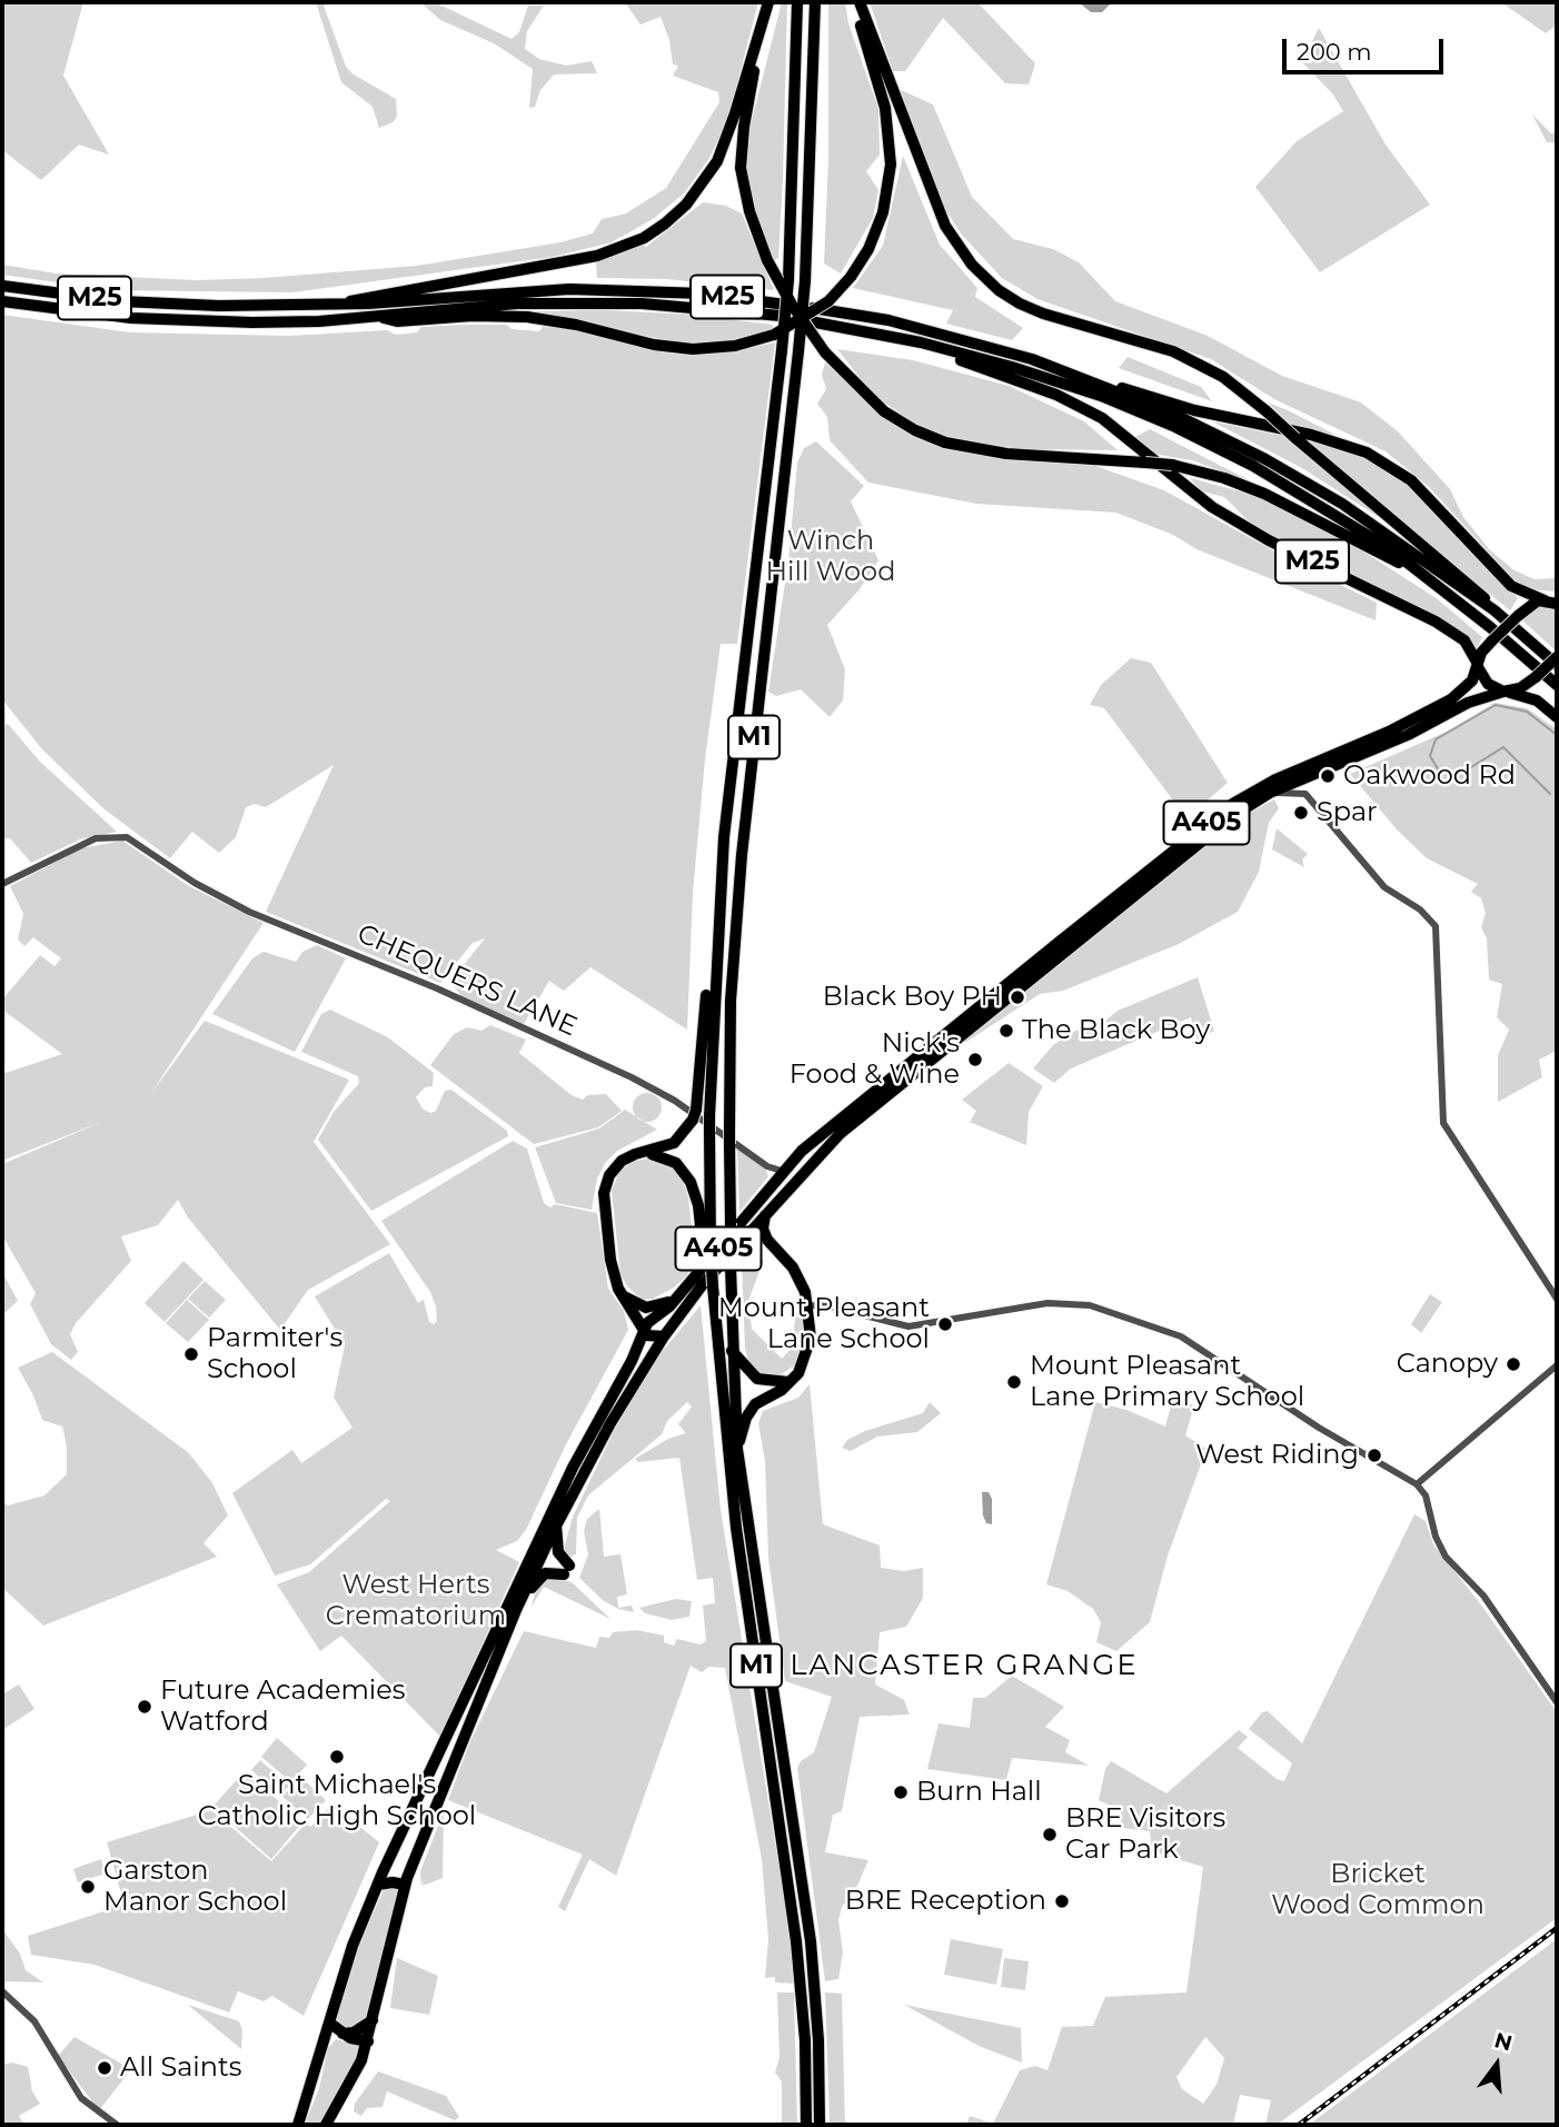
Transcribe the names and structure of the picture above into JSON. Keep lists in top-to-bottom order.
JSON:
{
  "streets": {
    "highway": ["M25", "M1", "A405"],
    "street": ["CHEQUERS LANE"]
  },
  "crossings": [
    ["M25", "A405"],
    ["M1", "A405"],
    ["A405", "CHEQUERS LANE"]
  ],
  "districts": ["LANCASTER GRANGE"],
  "parks": ["Winch Hill Wood", "West Herts Crematorium", "Bricket Wood Common"],
  "places": [
    "Oakwood Rd",
    "Spar",
    "Black Boy PH",
    "The Black Boy",
    "Nick's Food & Wine",
    "Mount Pleasant Lane School",
    "Parmiter's School",
    "Canopy",
    "Mount Pleasant Lane Primary School",
    "West Riding",
    "Future Academies Watford",
    "Saint Michael's Catholic High School",
    "Burn Hall",
    "BRE Visitors Car Park",
    "Garston Manor School",
    "BRE Reception",
    "All Saints"
  ],
  "scale_bar": "200 m",
  "north": "top"
}
